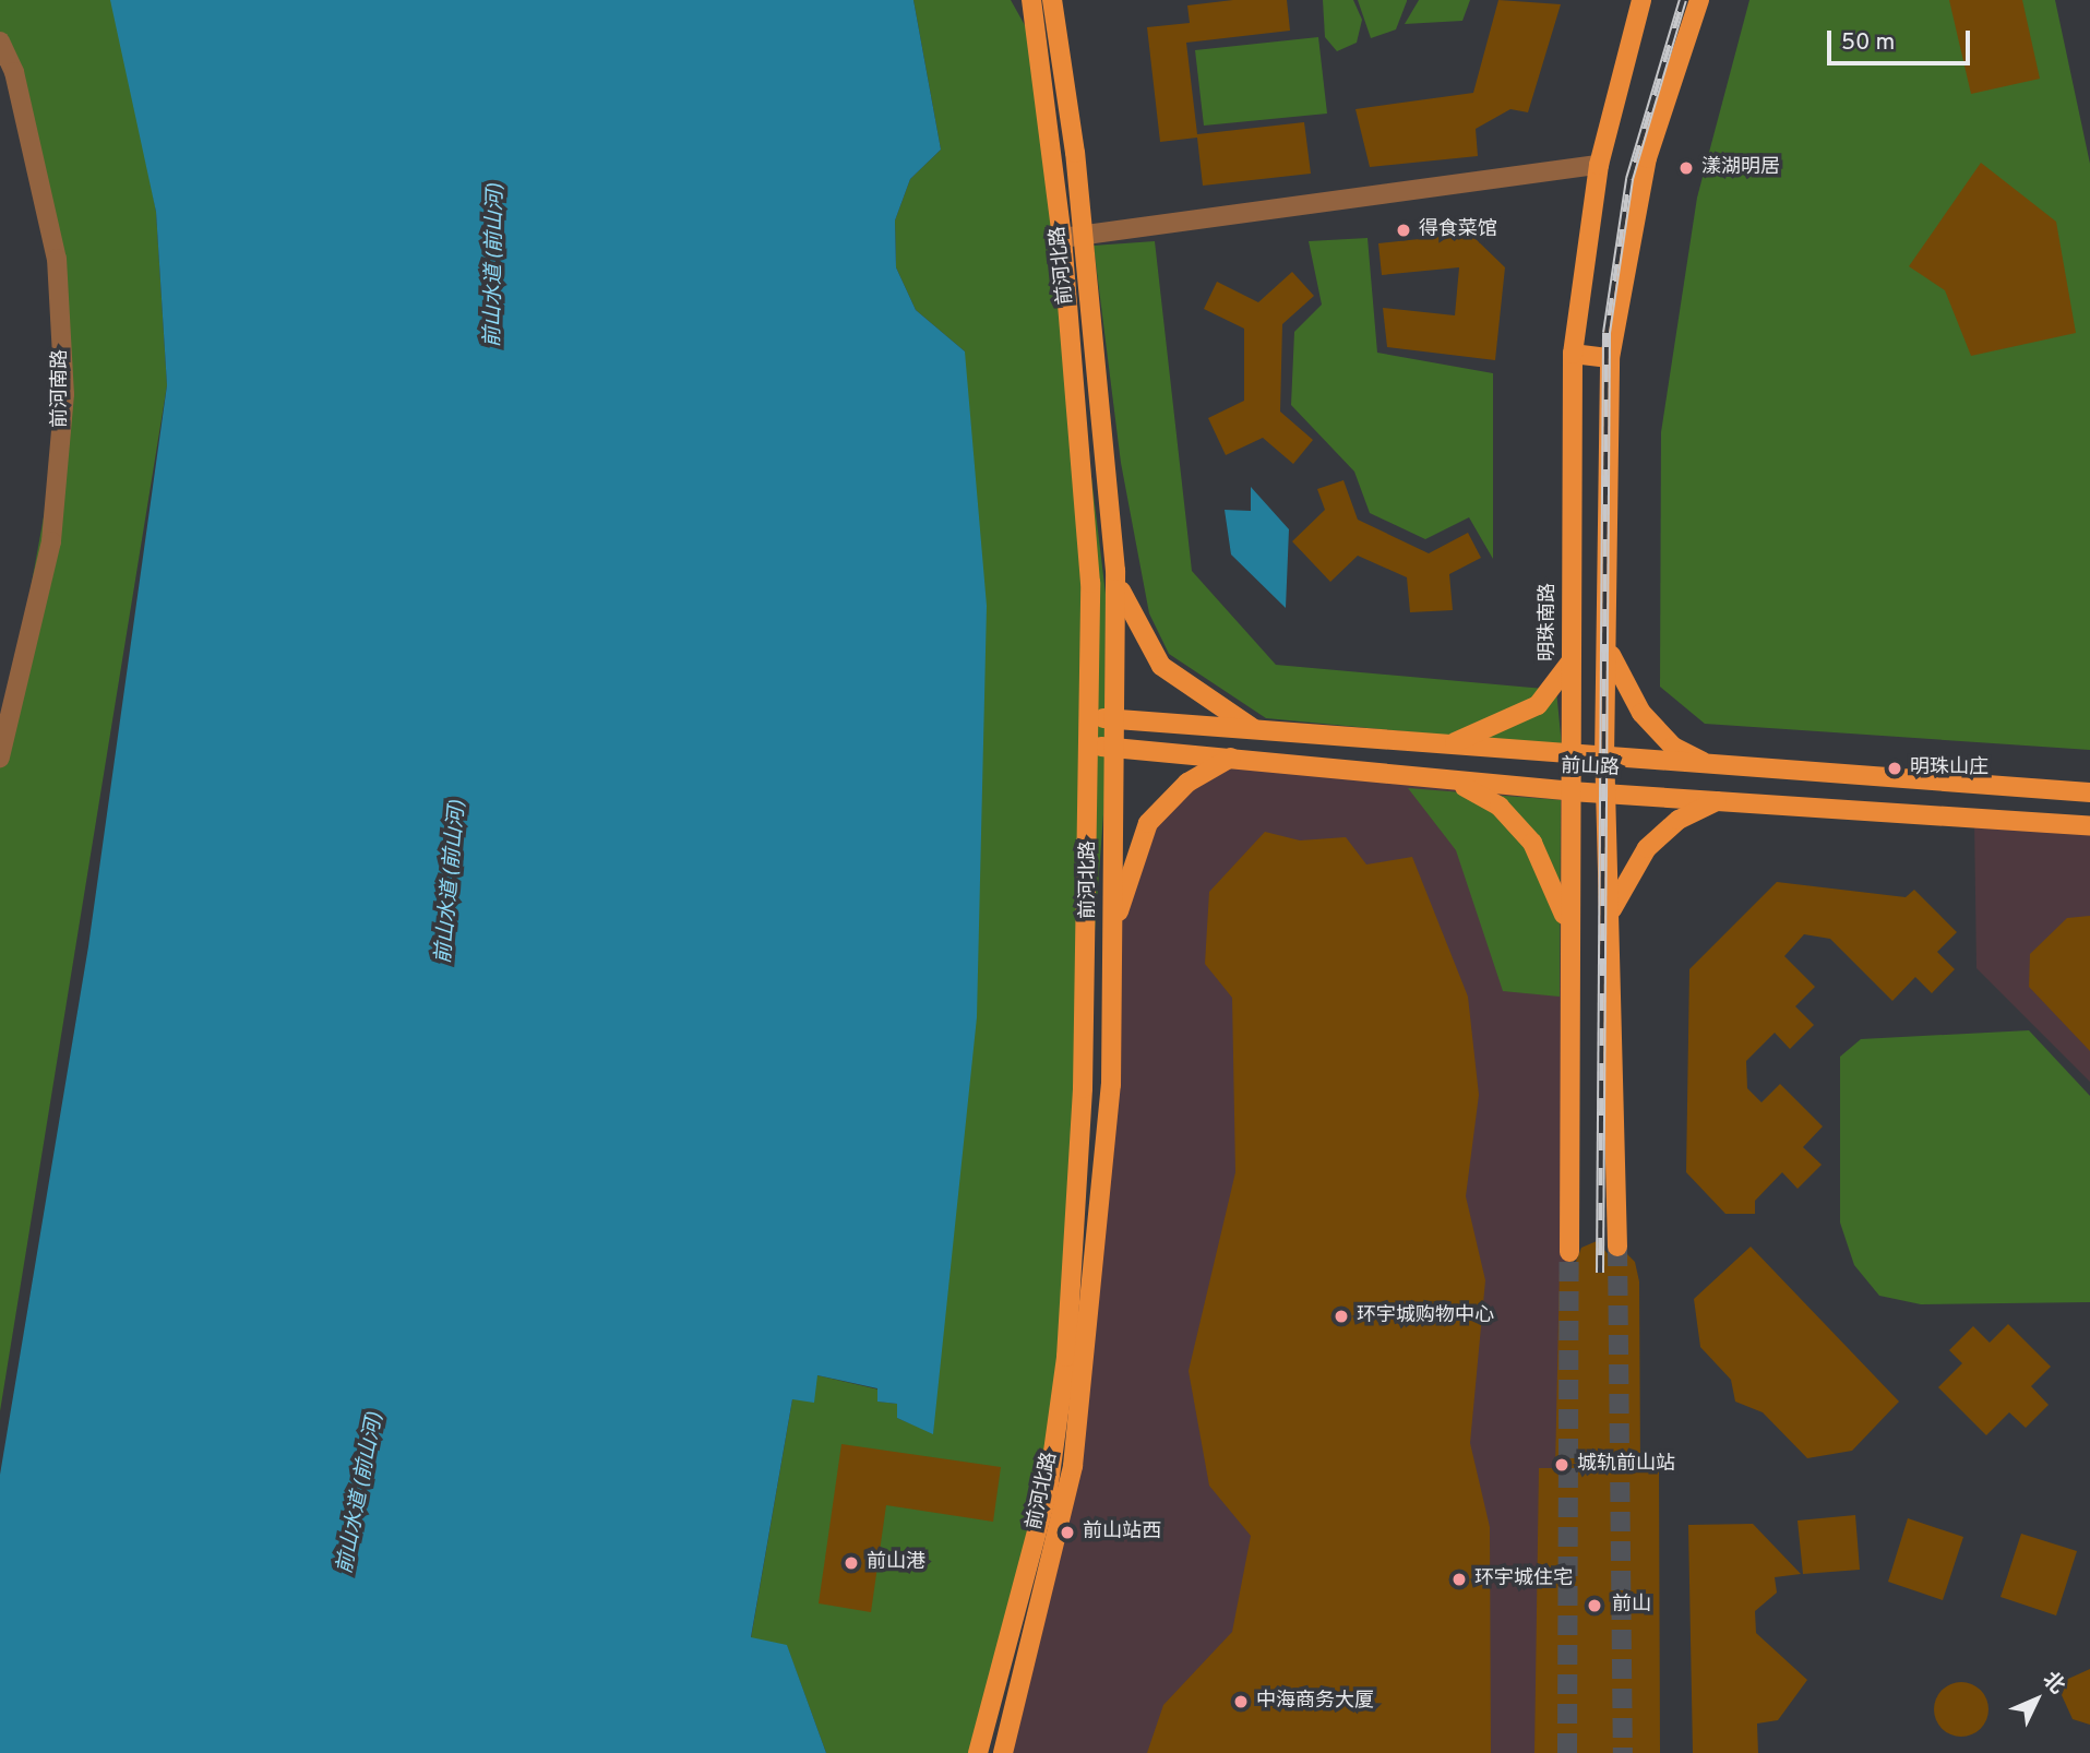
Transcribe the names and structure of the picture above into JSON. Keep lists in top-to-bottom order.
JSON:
{
  "streets": {
    "main road": ["前河北路", "明珠南路", "前山路"],
    "street": ["前河南路"]
  },
  "crossings": [
    ["前河北路", "前山路"],
    ["明珠南路", "前山路"]
  ],
  "water": ["前山水道 (前山河)"],
  "places": [
    "漾湖明居",
    "得食菜馆",
    "明珠山庄",
    "环宇城购物中心",
    "城轨前山站",
    "前山站西",
    "前山港",
    "环宇城住宅",
    "前山",
    "中海商务大厦"
  ],
  "scale_bar": "50 m",
  "north": "top right"
}
